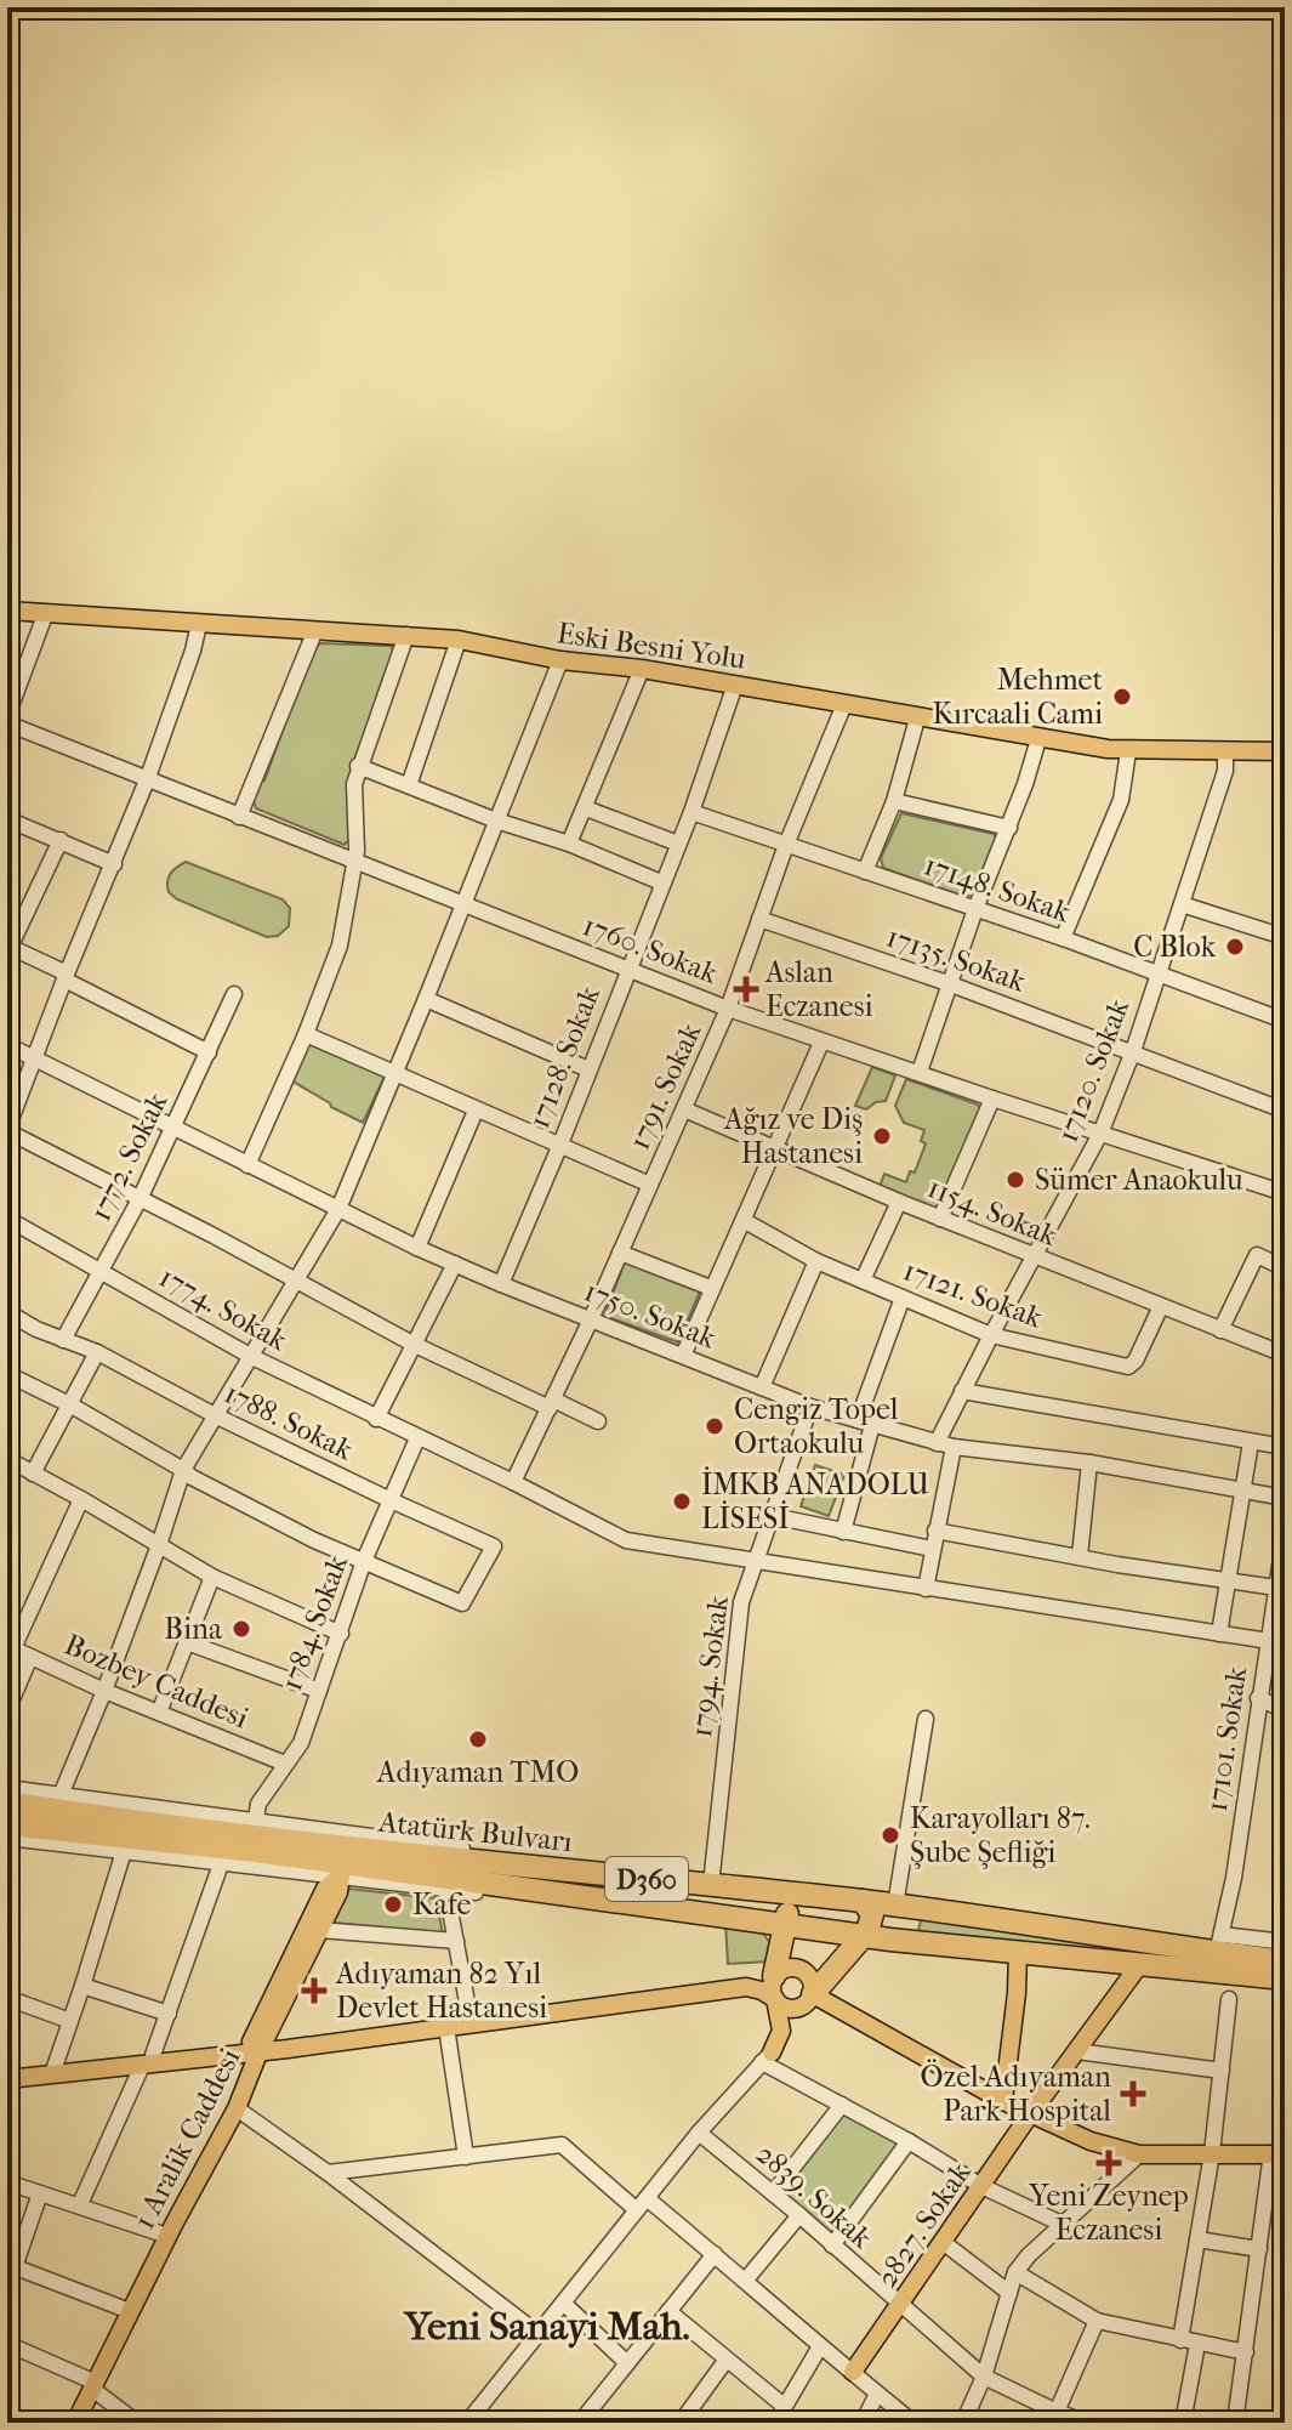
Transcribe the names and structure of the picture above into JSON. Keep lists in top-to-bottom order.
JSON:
{
  "streets": {
    "highway": ["Atatürk Bulvarı", "D360"],
    "main road": ["Eski Besni Yolu", "1 Aralik Caddesi", "2827. Sokak"],
    "street": [
      "17148. Sokak",
      "1760. Sokak",
      "17135. Sokak",
      "17128. Sokak",
      "17120. Sokak",
      "1791. Sokak",
      "1772. Sokak",
      "1154. Sokak",
      "17121. Sokak",
      "1774. Sokak",
      "1750. Sokak",
      "1788. Sokak",
      "1784. Sokak",
      "1794. Sokak",
      "Bozbey Caddesi",
      "17101. Sokak",
      "2839. Sokak"
    ]
  },
  "crossings": [
    ["Eski Besni Yolu", "17128. Sokak"],
    ["Eski Besni Yolu", "17120. Sokak"],
    ["Eski Besni Yolu", "1791. Sokak"],
    ["17148. Sokak", "17128. Sokak"],
    ["17148. Sokak", "17120. Sokak"],
    ["17148. Sokak", "1791. Sokak"],
    ["1760. Sokak", "17128. Sokak"],
    ["1760. Sokak", "17120. Sokak"],
    ["1760. Sokak", "1791. Sokak"],
    ["17135. Sokak", "17120. Sokak"],
    ["17135. Sokak", "1791. Sokak"],
    ["17128. Sokak", "1750. Sokak"],
    ["17120. Sokak", "1154. Sokak"],
    ["17120. Sokak", "17121. Sokak"],
    ["17120. Sokak", "1750. Sokak"],
    ["1791. Sokak", "1154. Sokak"],
    ["1791. Sokak", "1774. Sokak"],
    ["1791. Sokak", "1750. Sokak"],
    ["1772. Sokak", "1774. Sokak"],
    ["1772. Sokak", "1750. Sokak"],
    ["1772. Sokak", "1788. Sokak"],
    ["1154. Sokak", "17121. Sokak"],
    ["1774. Sokak", "1784. Sokak"],
    ["1774. Sokak", "1794. Sokak"],
    ["1774. Sokak", "17101. Sokak"],
    ["1750. Sokak", "1794. Sokak"],
    ["1788. Sokak", "1784. Sokak"],
    ["1784. Sokak", "Bozbey Caddesi"],
    ["1784. Sokak", "Atatürk Bulvarı"],
    ["1794. Sokak", "Atatürk Bulvarı"],
    ["17101. Sokak", "Atatürk Bulvarı"],
    ["Atatürk Bulvarı", "2827. Sokak"],
    ["2839. Sokak", "2827. Sokak"]
  ],
  "districts": ["Yeni Sanayi Mah."],
  "places": {
    "other": [
      "Mehmet Kırcaali Cami",
      "C Blok",
      "Ağız ve Diş Hastanesi",
      "Sümer Anaokulu",
      "Cengiz Topel Ortaokulu",
      "İMKB ANADOLU LİSESİ",
      "Bina",
      "Adıyaman TMO",
      "Karayolları 87. Şube Şefliği",
      "Kafe"
    ],
    "health": [
      "Aslan Eczanesi",
      "Adıyaman 82 Yıl Devlet Hastanesi",
      "Özel Adıyaman Park Hospital",
      "Yeni Zeynep Eczanesi"
    ]
  }
}
